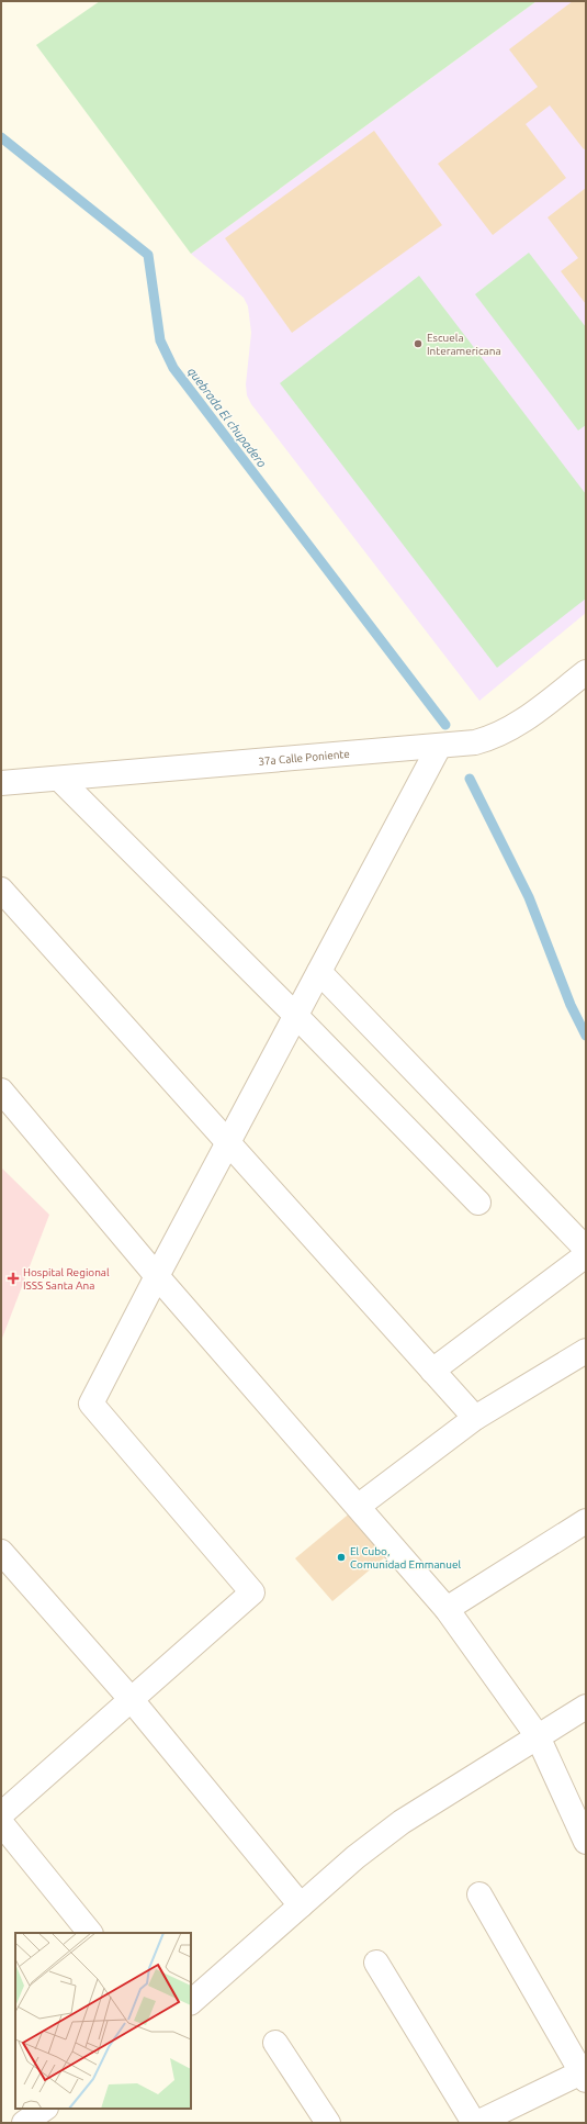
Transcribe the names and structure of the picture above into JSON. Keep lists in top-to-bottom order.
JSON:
{
  "streets": {
    "street": ["37a Calle Poniente"]
  },
  "water": ["quebrada El chupadero"],
  "places": {
    "other": ["Escuela Interamericana", "El Cubo, Comunidad Emmanuel"],
    "health": ["Hospital Regional ISSS Santa Ana"]
  }
}
